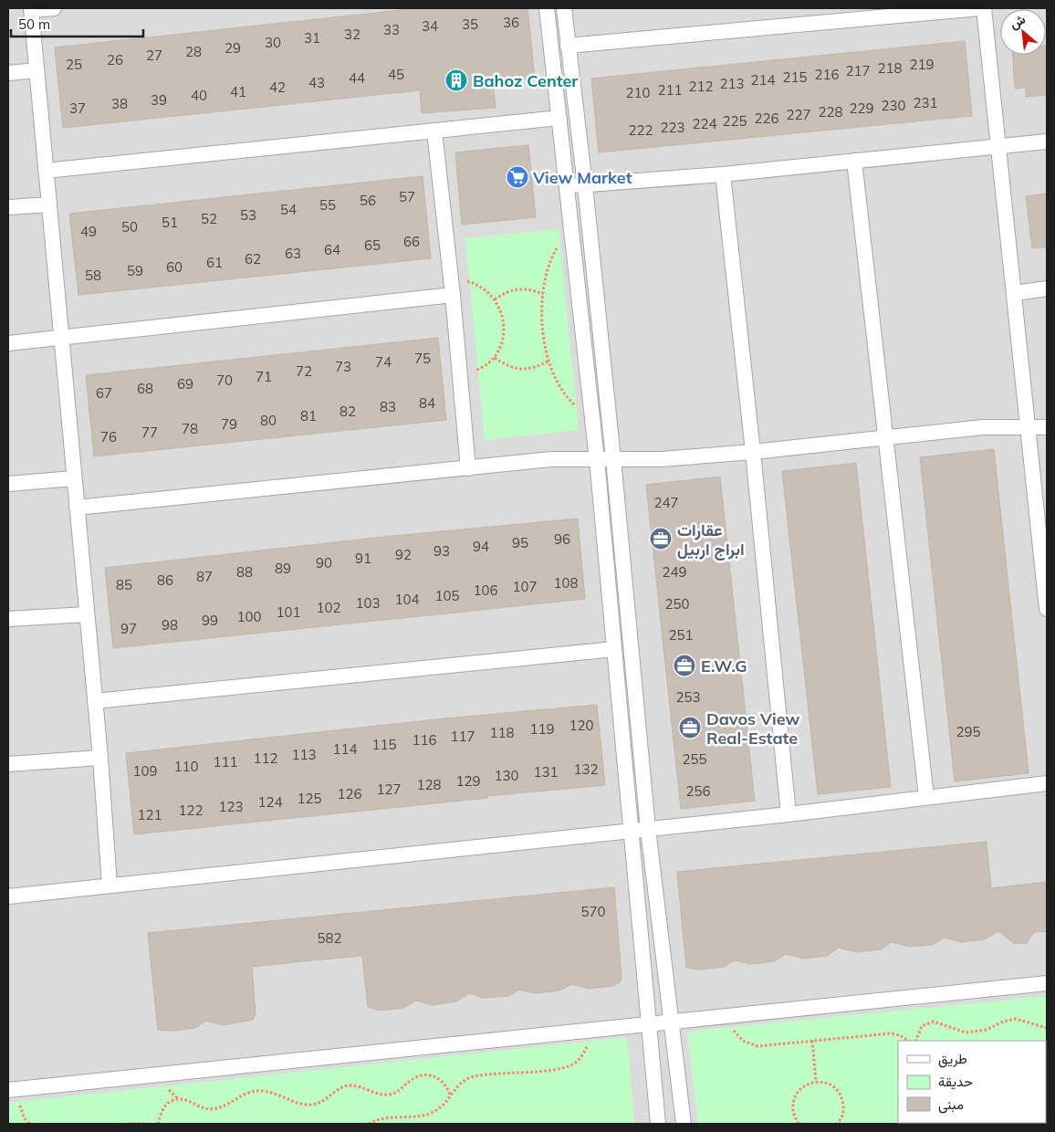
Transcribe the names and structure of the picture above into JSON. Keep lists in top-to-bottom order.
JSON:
{
  "places": {
    "building": ["Bahoz Center"],
    "supermarket": ["View Market"],
    "office": ["عقارات ابراج اربیل", "E.W.G", "Davos View Real-Estate"]
  },
  "house_numbers": [
    "36",
    "35",
    "34",
    "33",
    "32",
    "31",
    "30",
    "29",
    "28",
    "27",
    "26",
    "25",
    "219",
    "218",
    "217",
    "45",
    "216",
    "215",
    "44",
    "214",
    "43",
    "213",
    "212",
    "42",
    "211",
    "41",
    "210",
    "40",
    "39",
    "231",
    "38",
    "230",
    "37",
    "229",
    "228",
    "227",
    "226",
    "225",
    "224",
    "223",
    "222",
    "57",
    "56",
    "55",
    "54",
    "53",
    "52",
    "51",
    "50",
    "49",
    "66",
    "65",
    "64",
    "63",
    "62",
    "61",
    "60",
    "59",
    "58",
    "75",
    "74",
    "73",
    "72",
    "71",
    "70",
    "69",
    "68",
    "67",
    "84",
    "83",
    "82",
    "81",
    "80",
    "79",
    "78",
    "77",
    "76",
    "247",
    "96",
    "95",
    "94",
    "93",
    "92",
    "91",
    "90",
    "89",
    "88",
    "249",
    "87",
    "86",
    "108",
    "85",
    "107",
    "106",
    "105",
    "104",
    "103",
    "250",
    "102",
    "101",
    "100",
    "99",
    "98",
    "97",
    "251",
    "253",
    "120",
    "119",
    "295",
    "118",
    "117",
    "116",
    "115",
    "114",
    "113",
    "112",
    "255",
    "111",
    "110",
    "132",
    "109",
    "131",
    "130",
    "129",
    "128",
    "127",
    "256",
    "126",
    "125",
    "124",
    "123",
    "122",
    "121",
    "570",
    "582"
  ],
  "legend": ["طريق", "حديقة", "مبنى"],
  "scale_bar": "50 m",
  "north": "top left"
}
